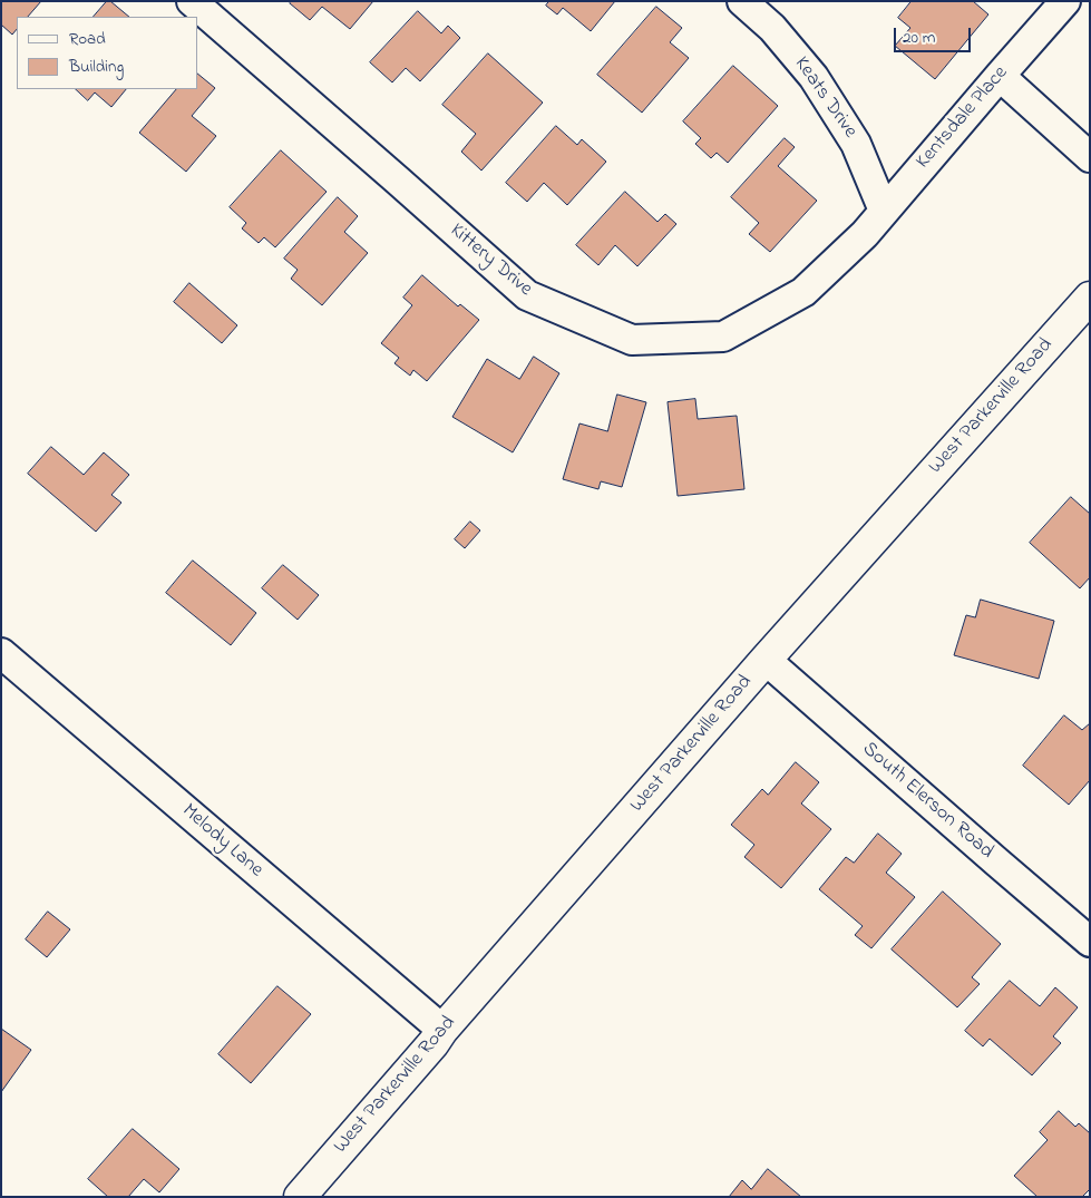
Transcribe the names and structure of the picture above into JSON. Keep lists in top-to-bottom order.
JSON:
{
  "streets": {
    "main road": ["West Parkerville Road"],
    "street": [
      "Keats Drive",
      "Kentsdale Place",
      "Kittery Drive",
      "South Elerson Road",
      "Melody Lane"
    ]
  },
  "crossings": [
    ["Keats Drive", "Kentsdale Place"],
    ["Keats Drive", "Kittery Drive"],
    ["Kentsdale Place", "Kittery Drive"],
    ["West Parkerville Road", "South Elerson Road"],
    ["West Parkerville Road", "Melody Lane"]
  ],
  "legend": ["Road", "Building"],
  "scale_bar": "20 m"
}
